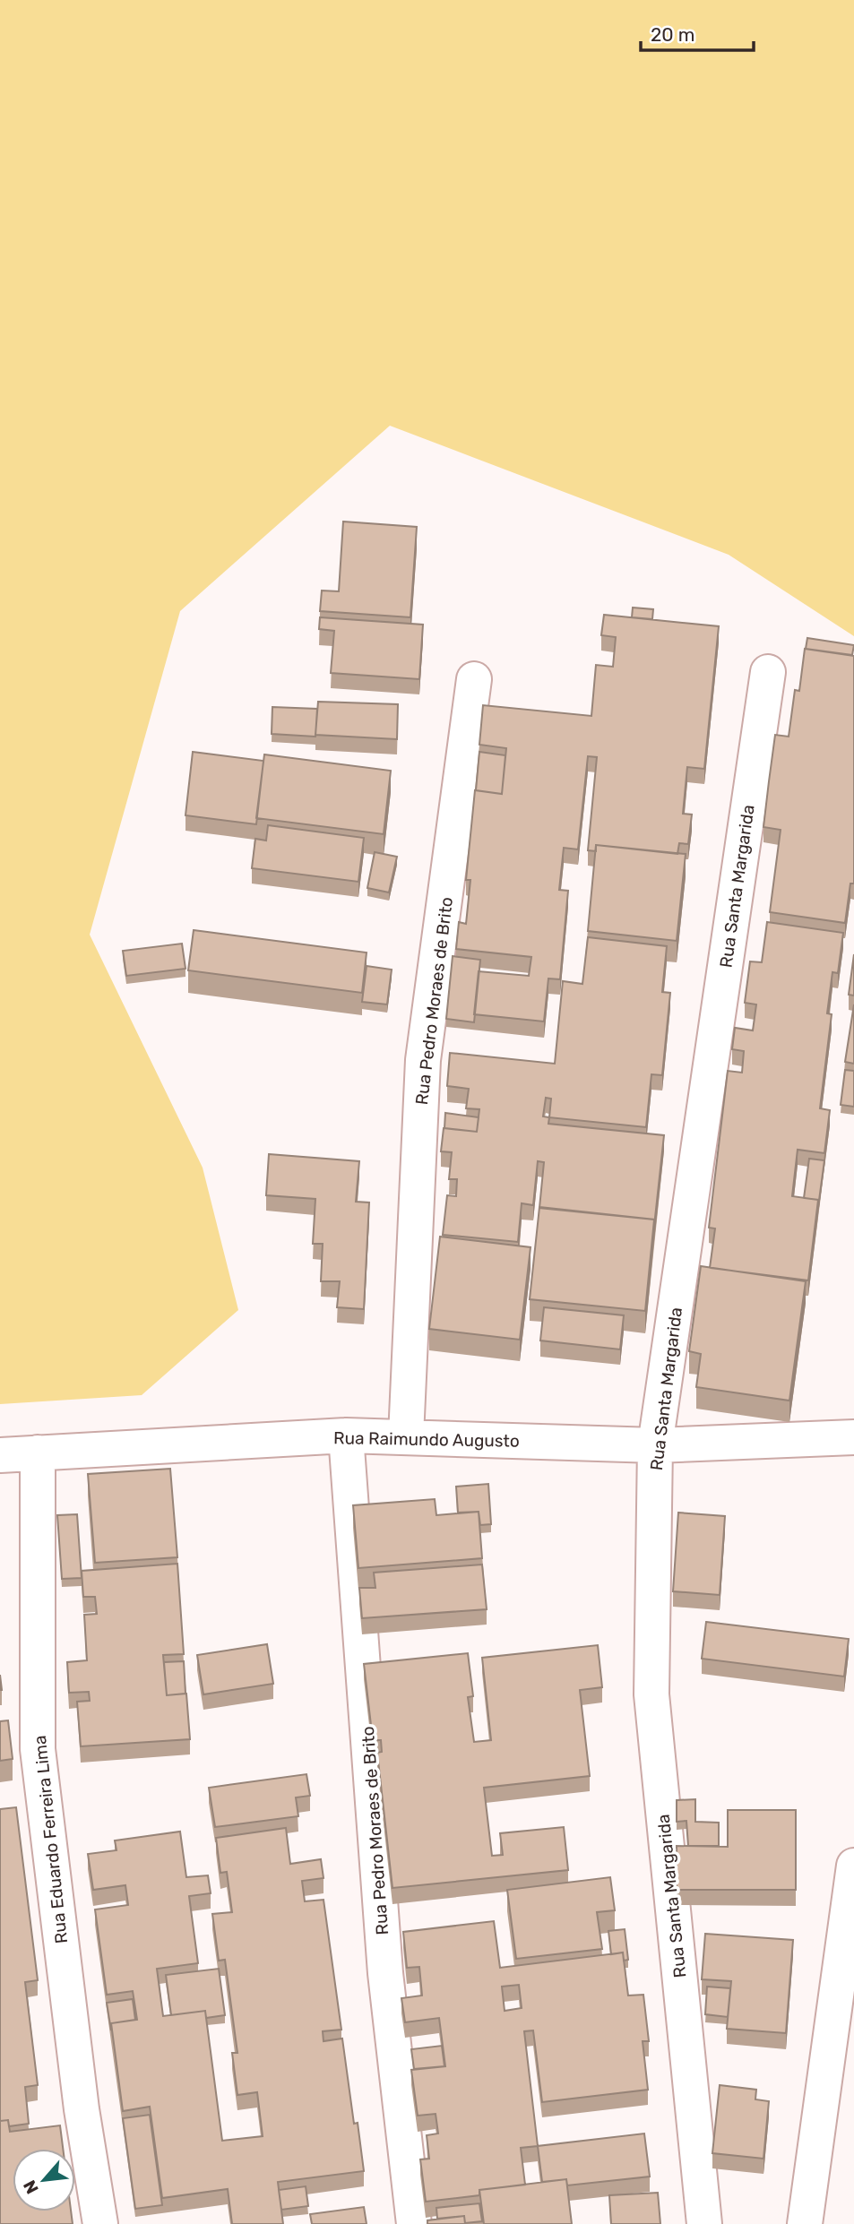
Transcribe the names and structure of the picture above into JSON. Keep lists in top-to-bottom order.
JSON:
{
  "streets": {
    "street": [
      "Rua Santa Margarida",
      "Rua Pedro Moraes de Brito",
      "Rua Raimundo Augusto",
      "Rua Eduardo Ferreira Lima"
    ]
  },
  "crossings": [
    ["Rua Santa Margarida", "Rua Raimundo Augusto"],
    ["Rua Pedro Moraes de Brito", "Rua Raimundo Augusto"],
    ["Rua Raimundo Augusto", "Rua Eduardo Ferreira Lima"]
  ],
  "scale_bar": "20 m",
  "north": "bottom left"
}
